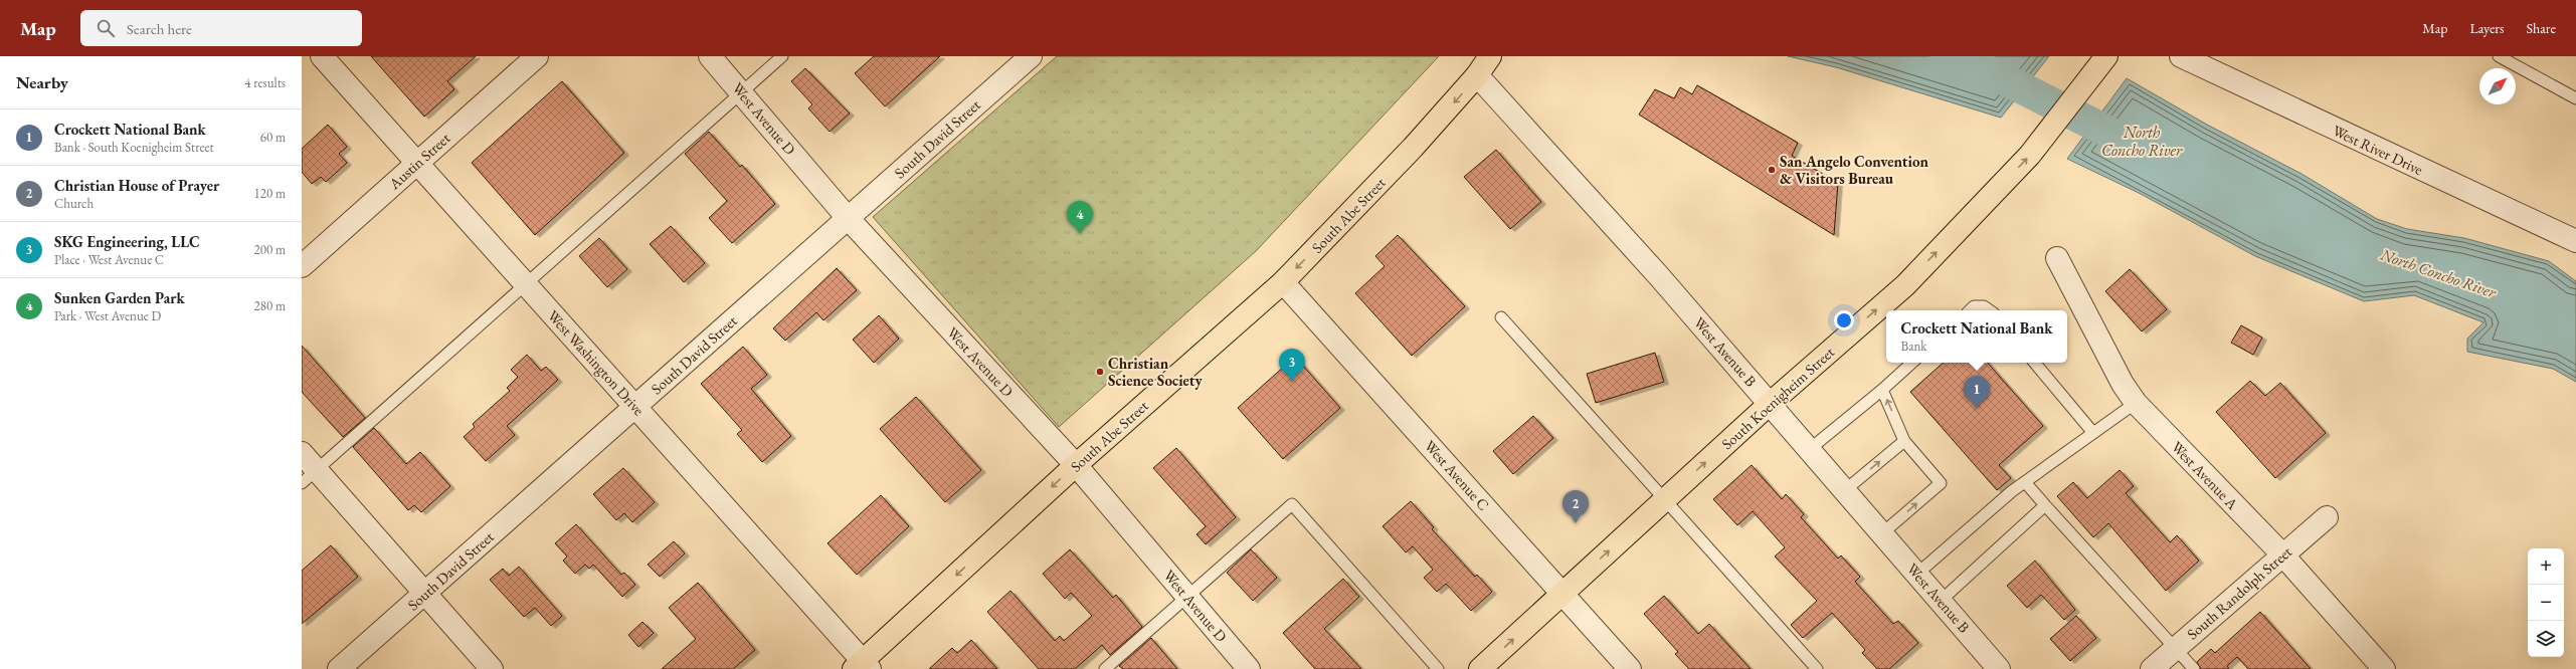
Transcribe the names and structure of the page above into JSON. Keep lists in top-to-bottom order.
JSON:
{
  "streets": {
    "main road": ["South Abe Street", "South Koenigheim Street"],
    "street": [
      "West Avenue D",
      "South David Street",
      "West River Drive",
      "Austin Street",
      "West Avenue B",
      "West Washington Drive",
      "West Avenue C",
      "West Avenue A",
      "South Randolph Street"
    ]
  },
  "crossings": [
    ["West Avenue D", "South David Street"],
    ["West Avenue D", "South Abe Street"],
    ["South David Street", "West Washington Drive"],
    ["Austin Street", "West Washington Drive"],
    ["South Abe Street", "West Avenue B"],
    ["South Abe Street", "West Washington Drive"],
    ["South Abe Street", "West Avenue C"],
    ["West Avenue B", "South Koenigheim Street"],
    ["South Koenigheim Street", "West Avenue C"],
    ["West Avenue A", "South Randolph Street"]
  ],
  "one_way": ["South Abe Street", "South Koenigheim Street"],
  "water": ["North Concho River"],
  "places": ["San Angelo Convention & Visitors Bureau", "Christian Science Society"],
  "north": "top right",
  "page": {
    "header": "Map",
    "search": "Search here",
    "nav": ["Map", "Layers", "Share"],
    "heading": ["Nearby", "4 results"],
    "list": [
      {
        "mark": "1",
        "name": "Crockett National Bank",
        "note": "Bank · South Koenigheim Street",
        "value": "60 m"
      },
      {
        "mark": "2",
        "name": "Christian House of Prayer",
        "note": "Church",
        "value": "120 m"
      },
      {
        "mark": "3",
        "name": "SKG Engineering, LLC",
        "note": "Place · West Avenue C",
        "value": "200 m"
      },
      {
        "mark": "4",
        "name": "Sunken Garden Park",
        "note": "Park · West Avenue D",
        "value": "280 m"
      }
    ],
    "pins": [
      "4",
      "3",
      "1",
      "2"
    ],
    "popup": ["Crockett National Bank", "Bank"],
    "map_buttons": ["+", "−"]
  }
}
